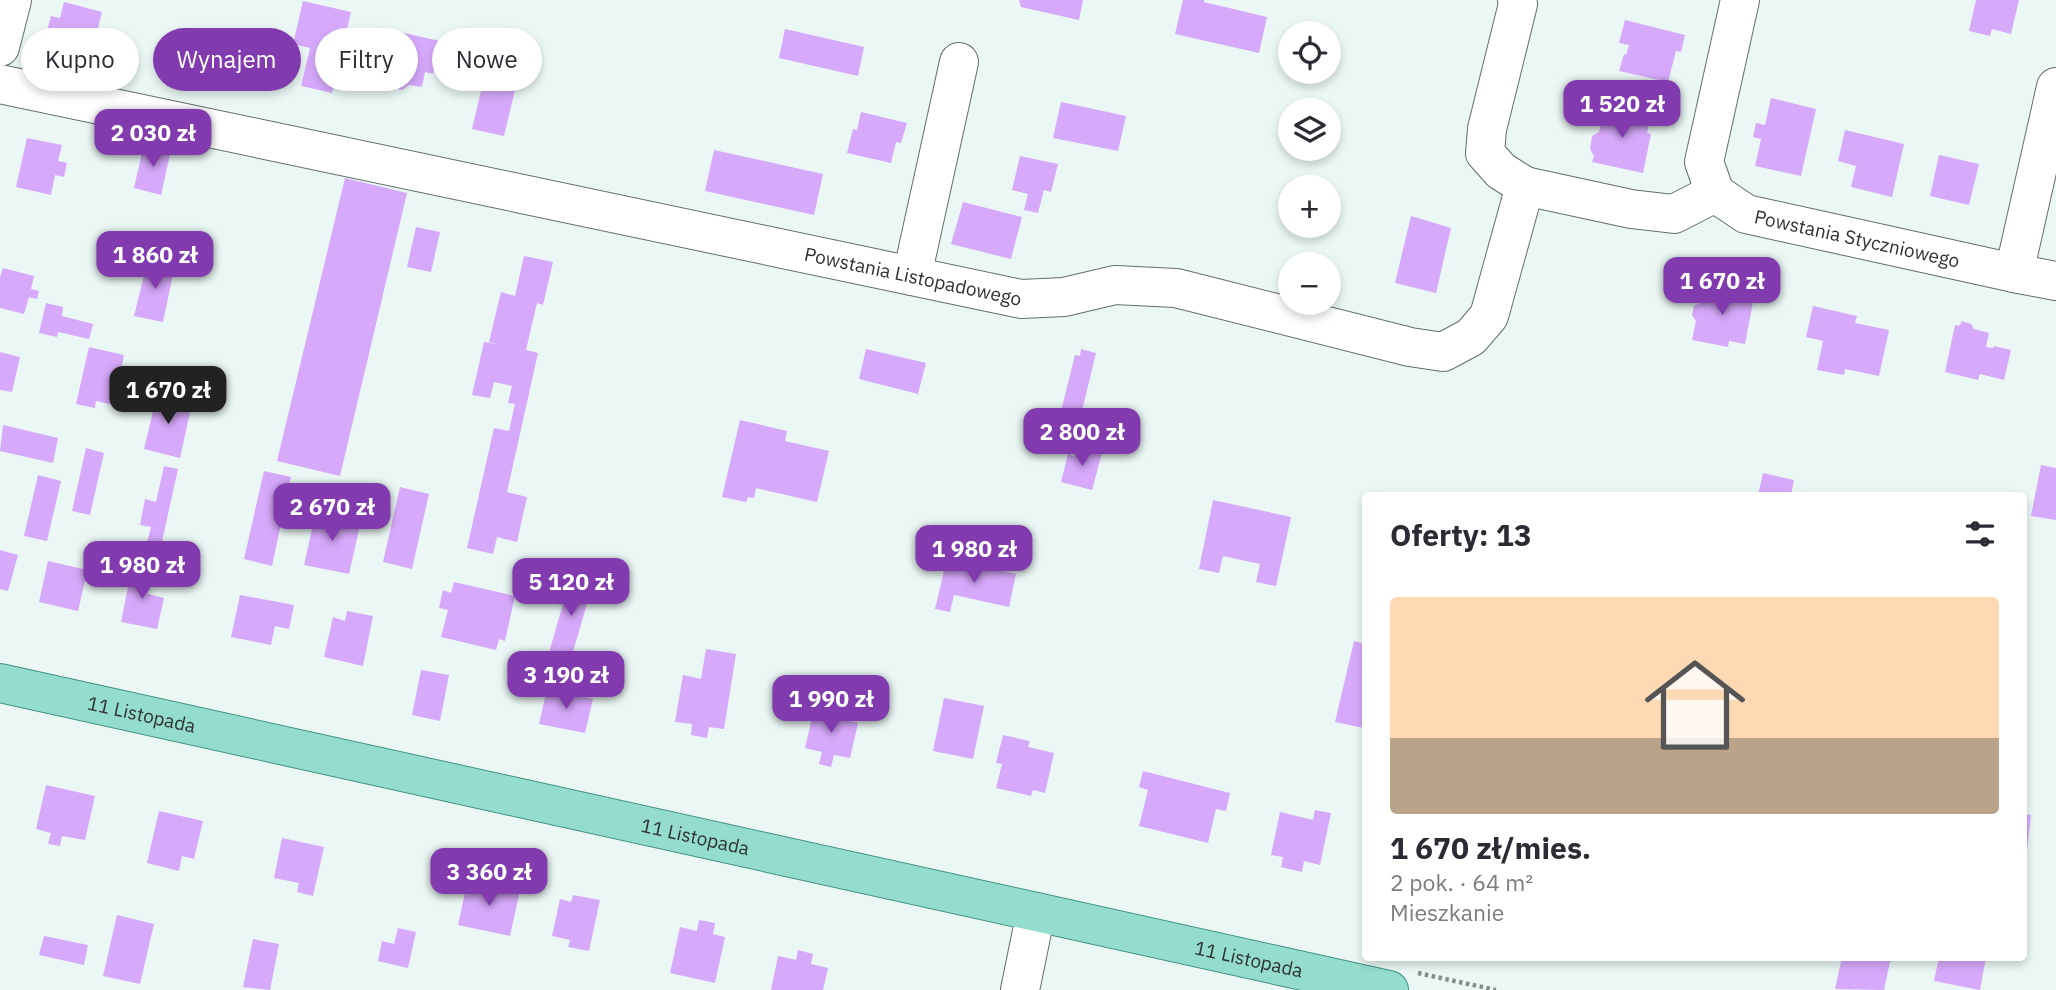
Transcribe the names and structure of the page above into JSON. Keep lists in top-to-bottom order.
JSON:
{
  "streets": {
    "main road": ["11 Listopada"],
    "street": ["Powstania Styczniowego", "Powstania Listopadowego"]
  },
  "page": {
    "map_buttons": ["+", "−"],
    "chip": [
      "Kupno",
      "Wynajem",
      "Filtry",
      "Nowe"
    ],
    "price": [
      "1 520 zł",
      "2 030 zł",
      "1 860 zł",
      "1 670 zł",
      "1 670 zł",
      "2 800 zł",
      "2 670 zł",
      "1 980 zł",
      "1 980 zł",
      "5 120 zł",
      "3 190 zł",
      "1 990 zł",
      "3 360 zł"
    ],
    "heading": "Oferty: 13",
    "list": [
      {
        "name": "1 670 zł/mies.",
        "note": "2 pok. · 64 m² · Mieszkanie"
      }
    ]
  }
}
